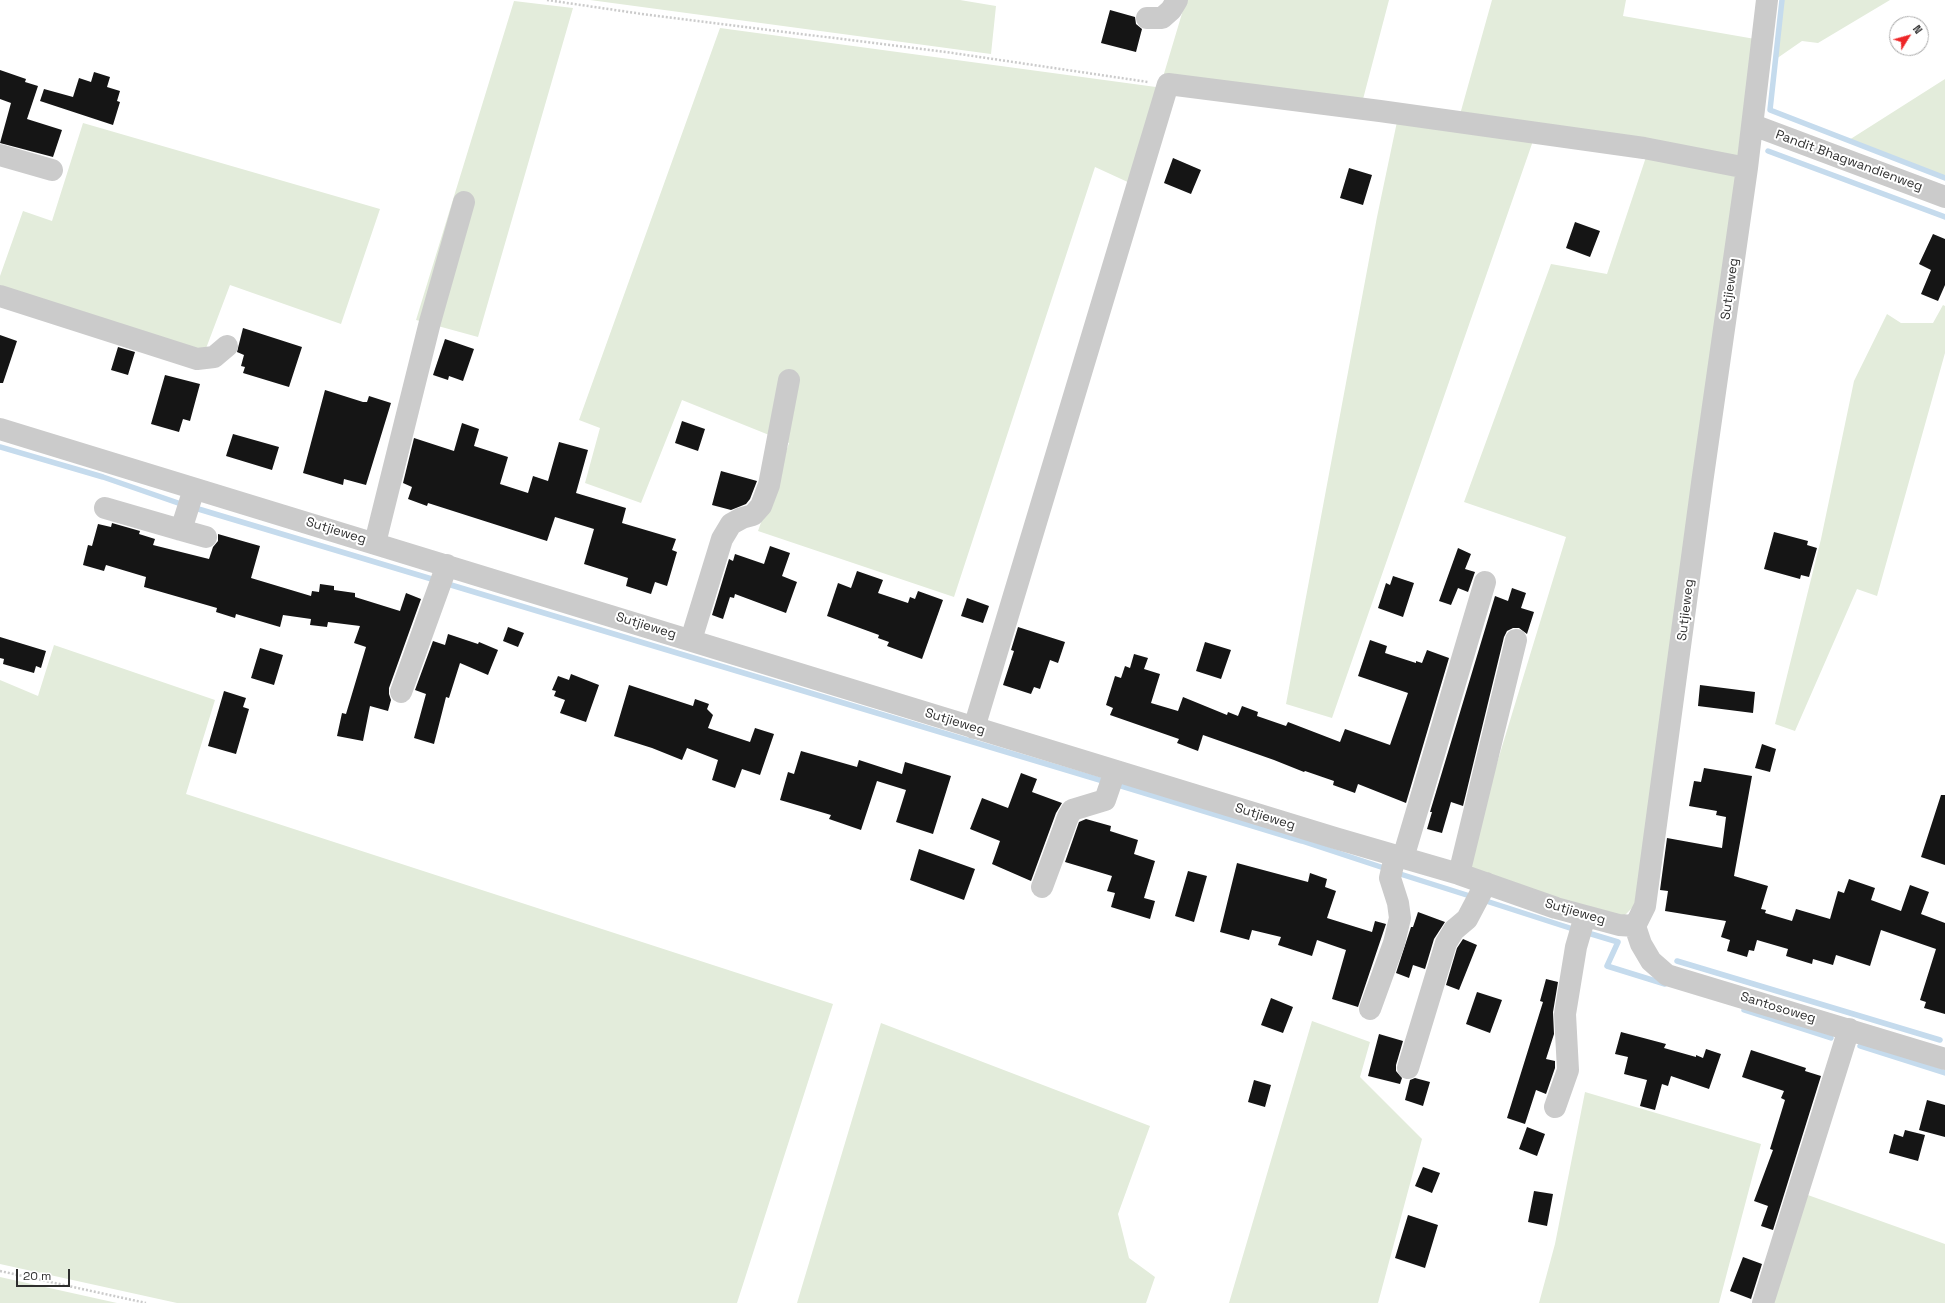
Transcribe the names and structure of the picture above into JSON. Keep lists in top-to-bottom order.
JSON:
{
  "streets": {
    "street": ["Pandit Bhagwandienweg", "Sutjieweg", "Santosoweg"]
  },
  "crossings": [
    ["Pandit Bhagwandienweg", "Sutjieweg"],
    ["Sutjieweg", "Santosoweg"]
  ],
  "scale_bar": "20 m",
  "north": "top right"
}
